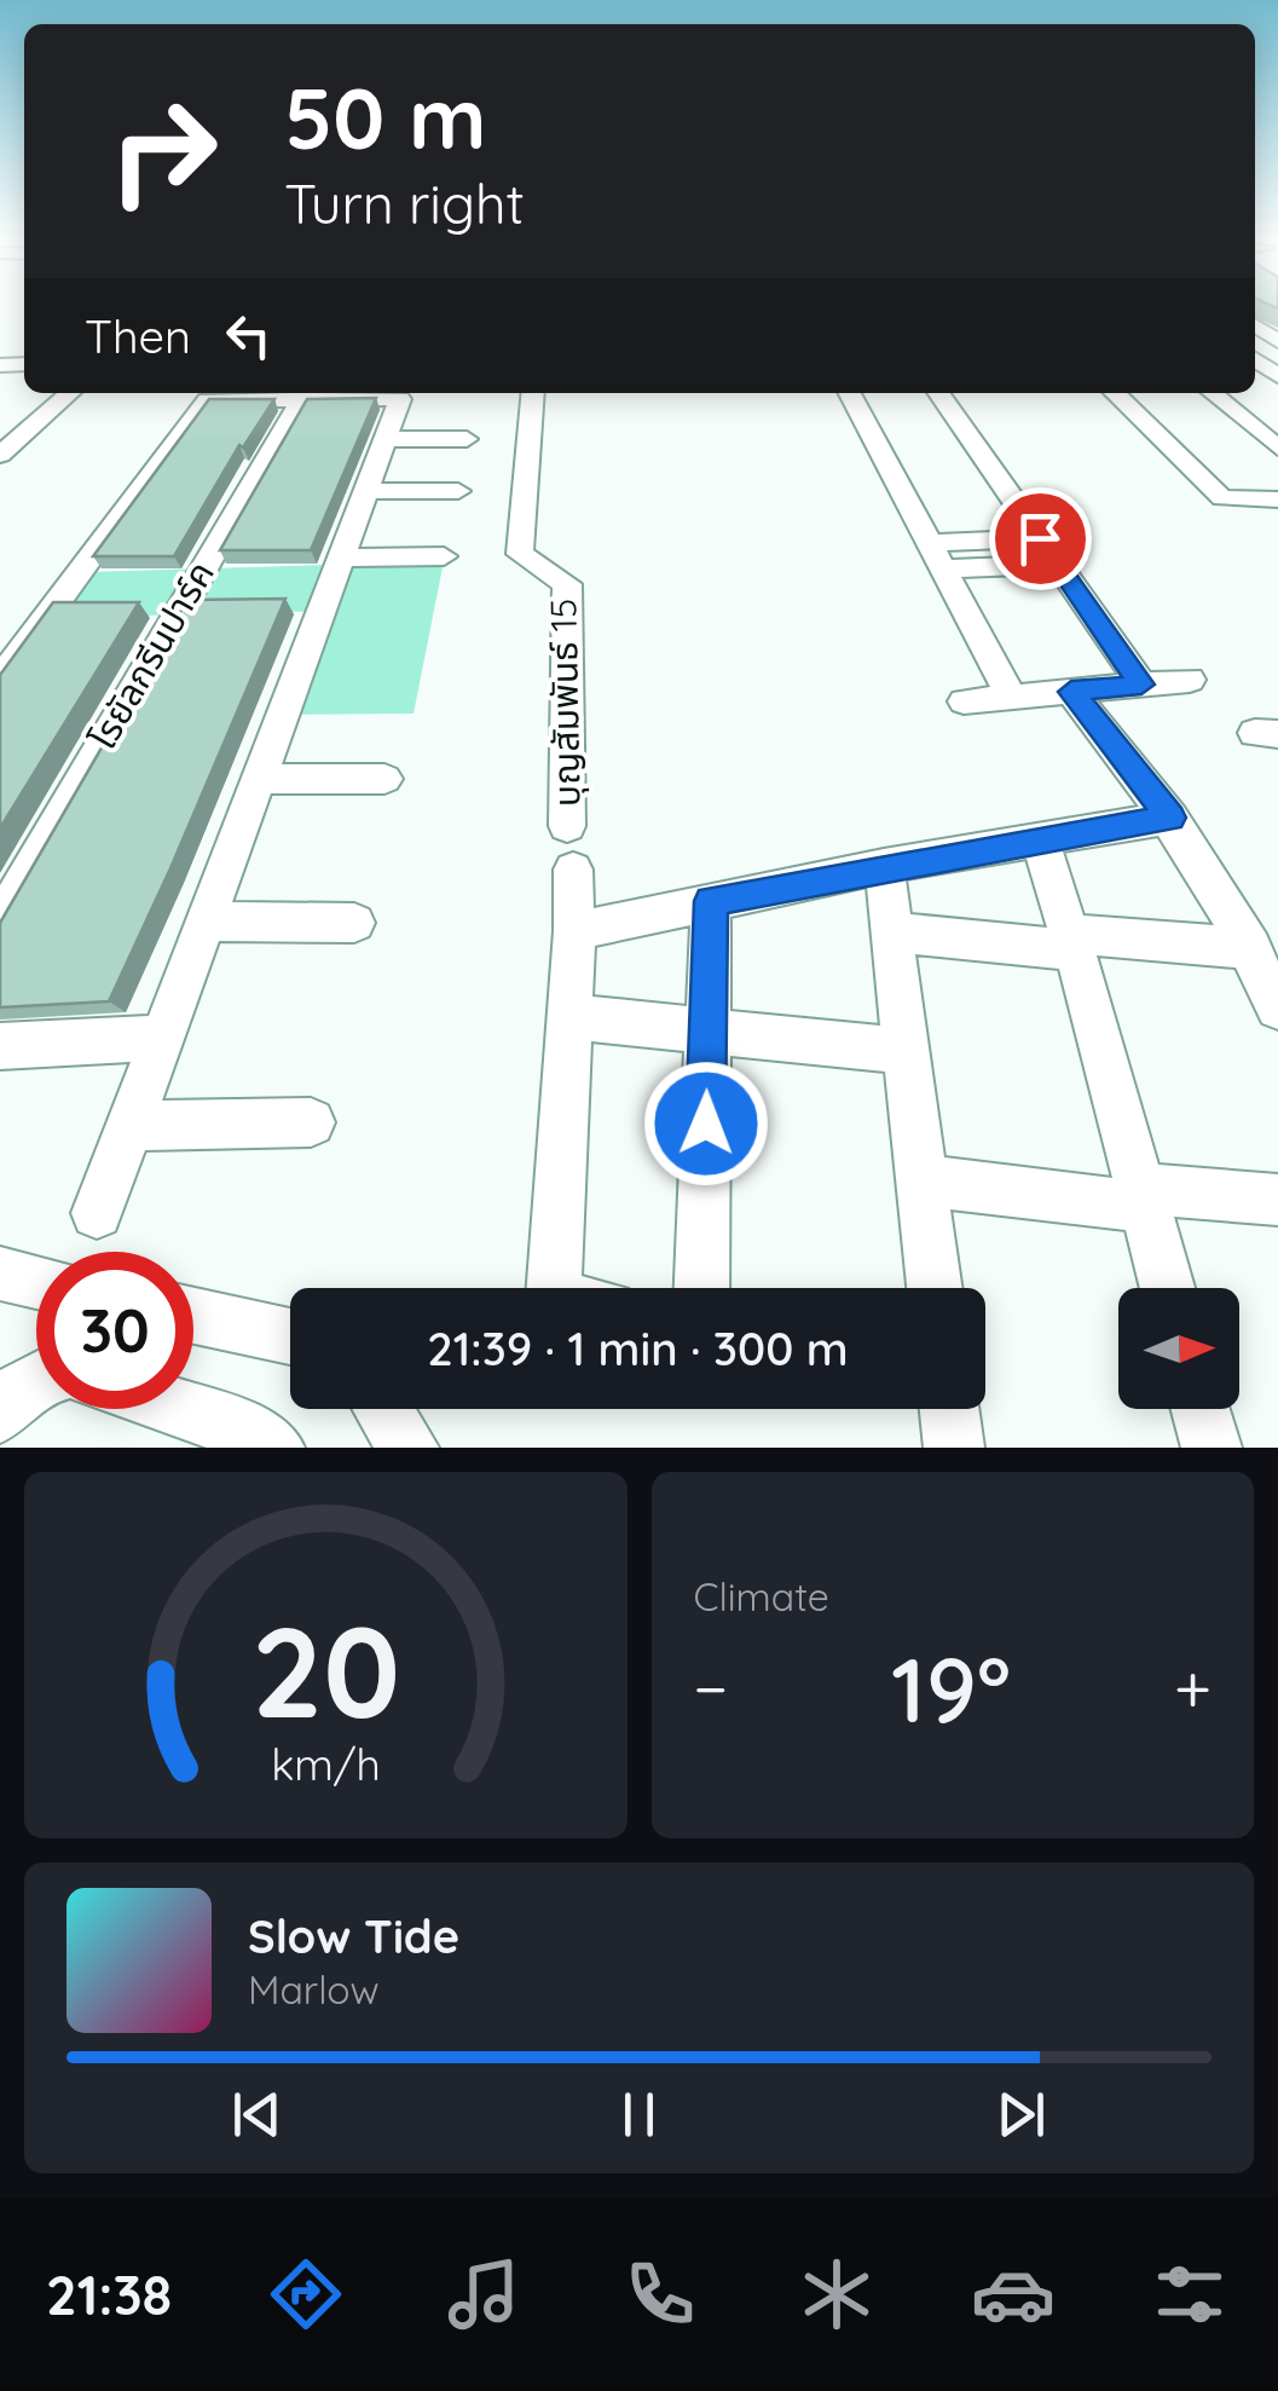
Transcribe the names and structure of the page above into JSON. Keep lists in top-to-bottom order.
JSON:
{
  "streets": {
    "street": ["โรยัลกรีนปาร์ค", "บุญสัมพันธ์ 15"]
  },
  "north": "right",
  "page": {
    "turn": ["50 m", "Turn right"],
    "then": "Then",
    "limit": "30",
    "trip": "21:39 · 1 min · 300 m",
    "tile": "Climate",
    "heat": ["−", "19°", "+"],
    "song": ["Slow Tide", "Marlow"],
    "tabs": "21:38",
    "gauge": ["20", "km/h"]
  }
}
